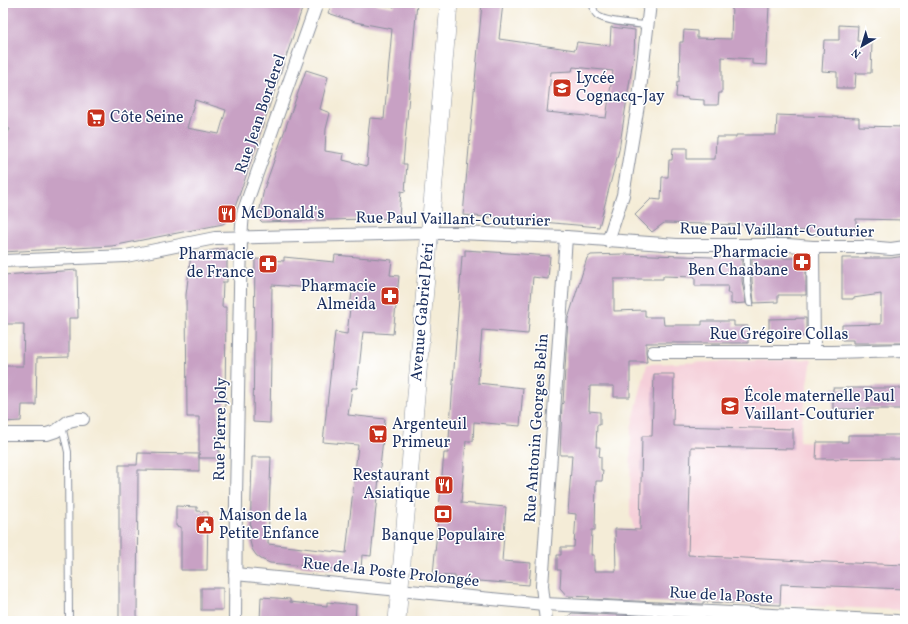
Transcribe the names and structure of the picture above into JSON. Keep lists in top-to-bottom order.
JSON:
{
  "streets": {
    "main road": ["Avenue Gabriel Péri"],
    "street": [
      "Rue Jean Borderel",
      "Rue Paul Vaillant-Couturier",
      "Rue Grégoire Collas",
      "Rue Antonin Georges Belin",
      "Rue Pierre Joly",
      "Rue de la Poste Prolongée",
      "Rue de la Poste"
    ]
  },
  "crossings": [
    ["Rue Jean Borderel", "Rue Paul Vaillant-Couturier"],
    ["Rue Jean Borderel", "Rue Pierre Joly"],
    ["Rue Paul Vaillant-Couturier", "Avenue Gabriel Péri"],
    ["Rue Paul Vaillant-Couturier", "Rue Antonin Georges Belin"],
    ["Rue Paul Vaillant-Couturier", "Rue Pierre Joly"],
    ["Avenue Gabriel Péri", "Rue de la Poste Prolongée"],
    ["Rue Antonin Georges Belin", "Rue de la Poste Prolongée"],
    ["Rue Antonin Georges Belin", "Rue de la Poste"],
    ["Rue Pierre Joly", "Rue de la Poste Prolongée"],
    ["Rue de la Poste Prolongée", "Rue de la Poste"]
  ],
  "places": {
    "school or university": ["Lycée Cognacq-Jay", "École maternelle Paul Vaillant-Couturier"],
    "supermarket": ["Côte Seine", "Argenteuil Primeur"],
    "restaurant": ["McDonald's", "Restaurant Asiatique"],
    "pharmacy": ["Pharmacie Ben Chaabane", "Pharmacie de France", "Pharmacie Almeida"],
    "bank": ["Banque Populaire"],
    "public building": ["Maison de la Petite Enfance"]
  },
  "north": "bottom left"
}
